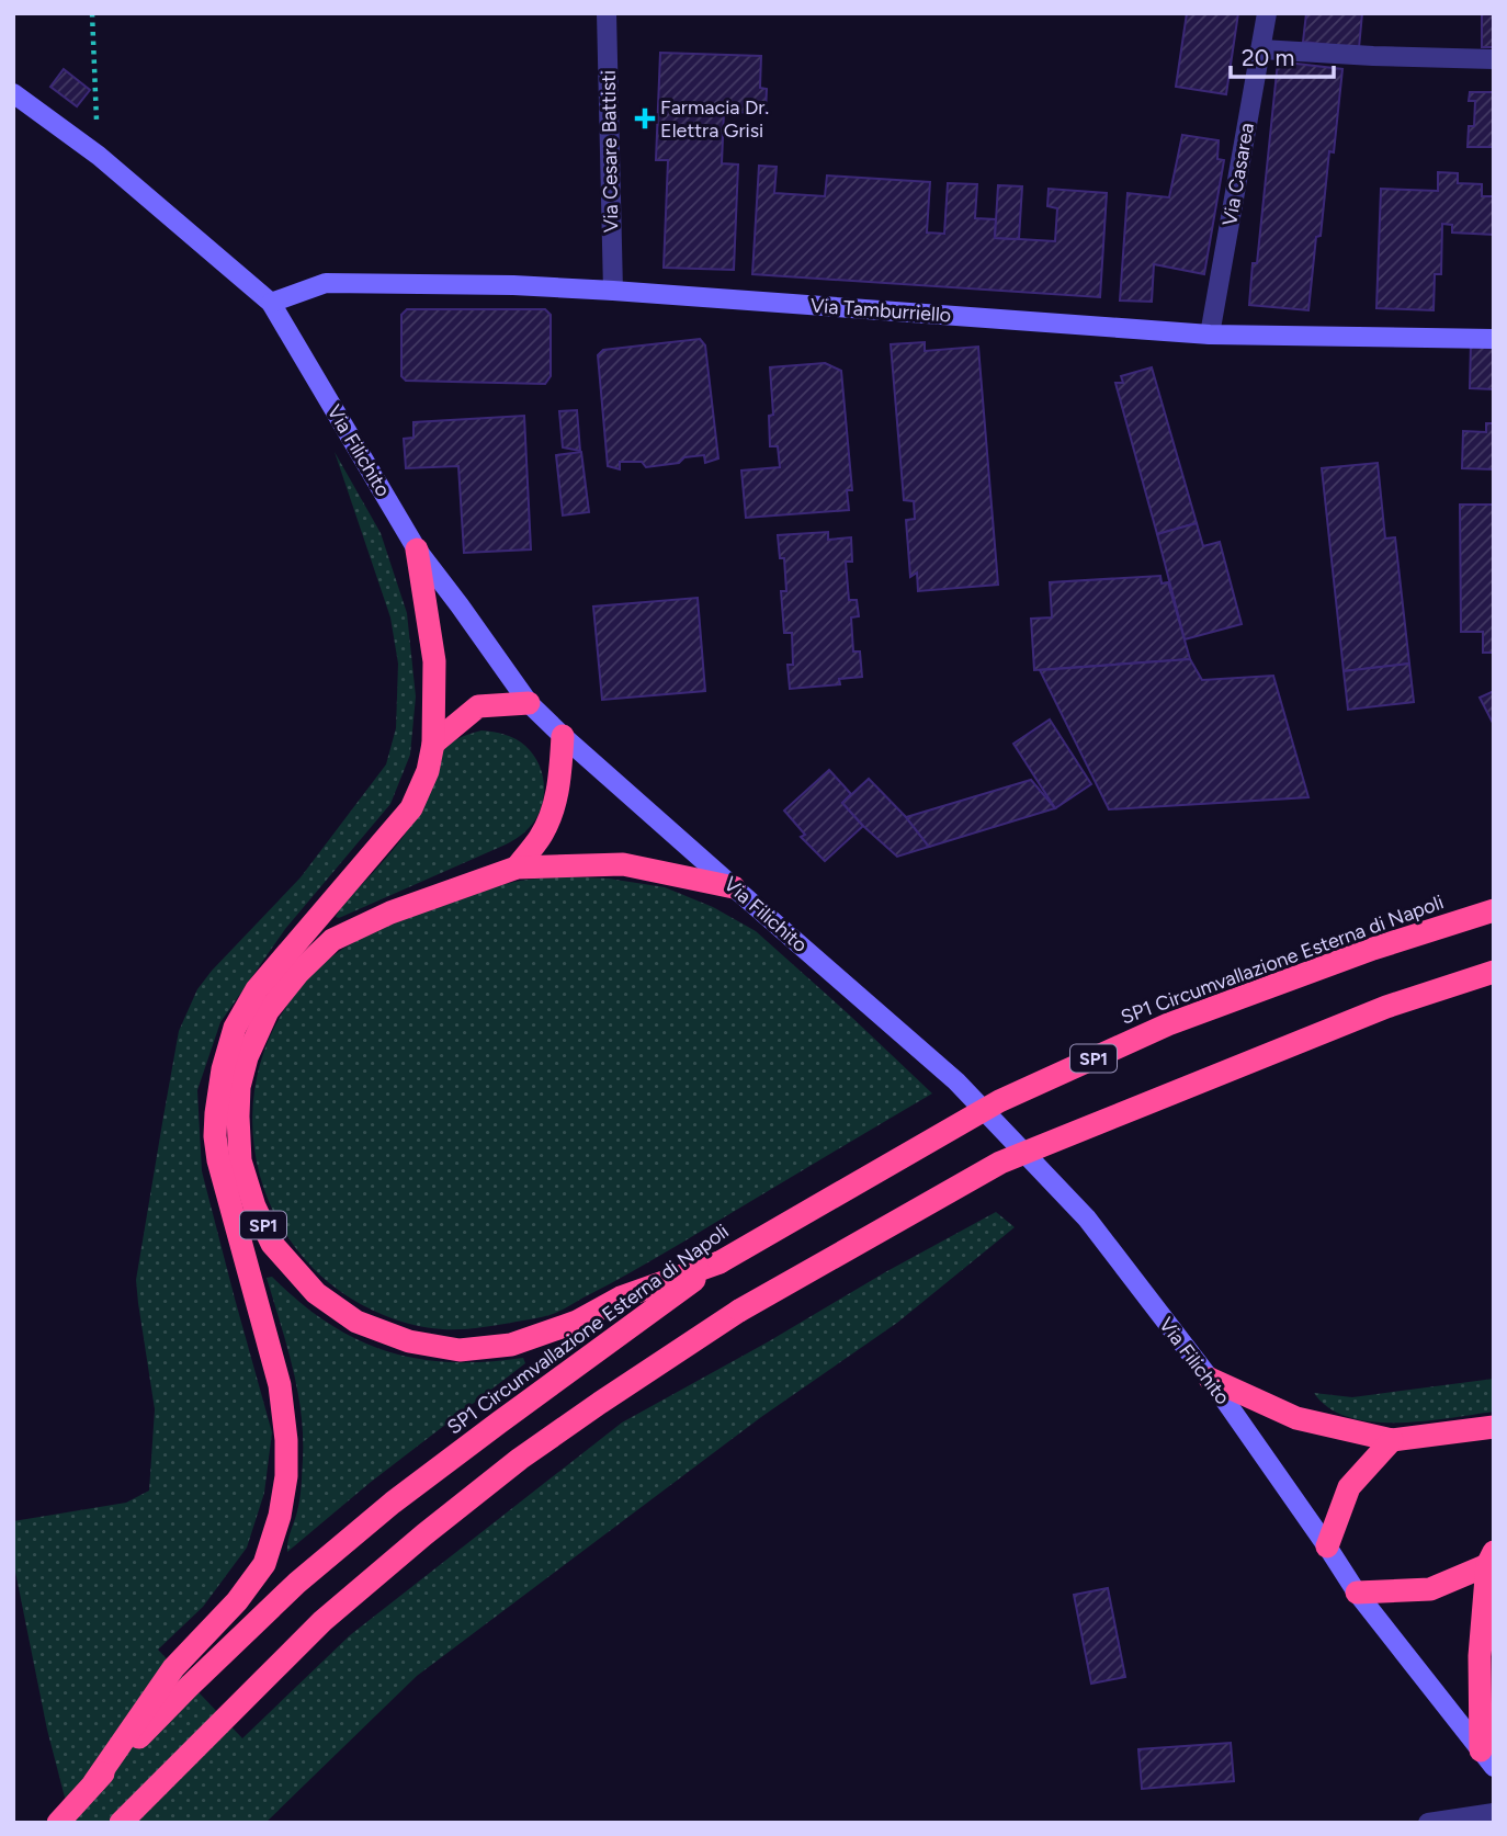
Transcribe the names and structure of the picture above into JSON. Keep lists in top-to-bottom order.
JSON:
{
  "streets": {
    "highway": ["SP1 Circumvallazione Esterna di Napoli", "SP1"],
    "street": [
      "Via Cesare Battisti",
      "Via Casarea",
      "Via Tamburriello",
      "Via Filichito"
    ]
  },
  "crossings": [
    ["Via Cesare Battisti", "Via Tamburriello"],
    ["Via Casarea", "Via Tamburriello"],
    ["Via Tamburriello", "Via Filichito"],
    ["Via Filichito", "SP1"],
    ["SP1 Circumvallazione Esterna di Napoli", "SP1"]
  ],
  "places": {
    "health": ["Farmacia Dr. Elettra Grisi"]
  },
  "scale_bar": "20 m"
}
